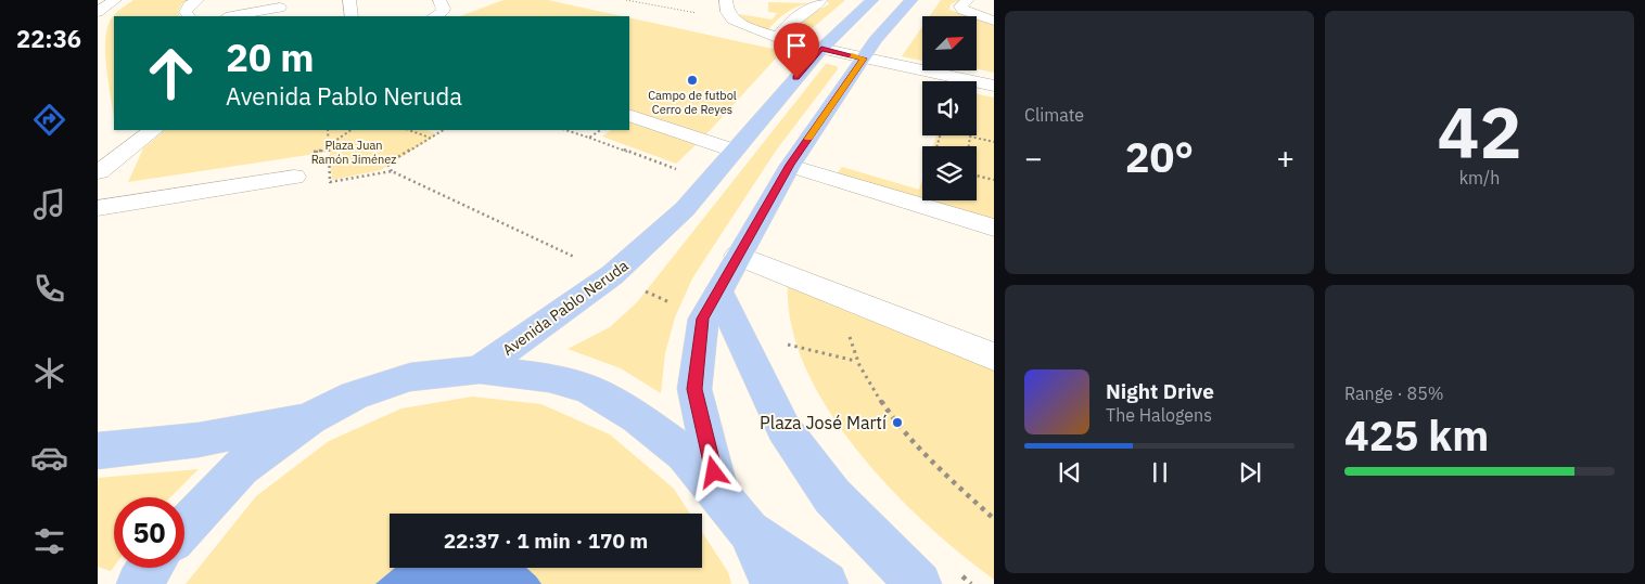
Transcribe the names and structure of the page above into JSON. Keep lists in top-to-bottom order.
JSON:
{
  "streets": {
    "main road": ["Avenida Pablo Neruda"]
  },
  "parks": ["Plaza Juan Ramón Jiménez"],
  "places": ["Campo de futbol Cerro de Reyes", "Plaza José Martí"],
  "north": "top right",
  "page": {
    "tabs": "22:36",
    "tile": [
      "Climate",
      ["42", "km/h"],
      ["Range · 85%", "425 km"]
    ],
    "turn": ["20 m", "Avenida Pablo Neruda"],
    "heat": ["−", "20°", "+"],
    "song": ["Night Drive", "The Halogens"],
    "limit": "50",
    "trip": "22:37 · 1 min · 170 m"
  }
}
